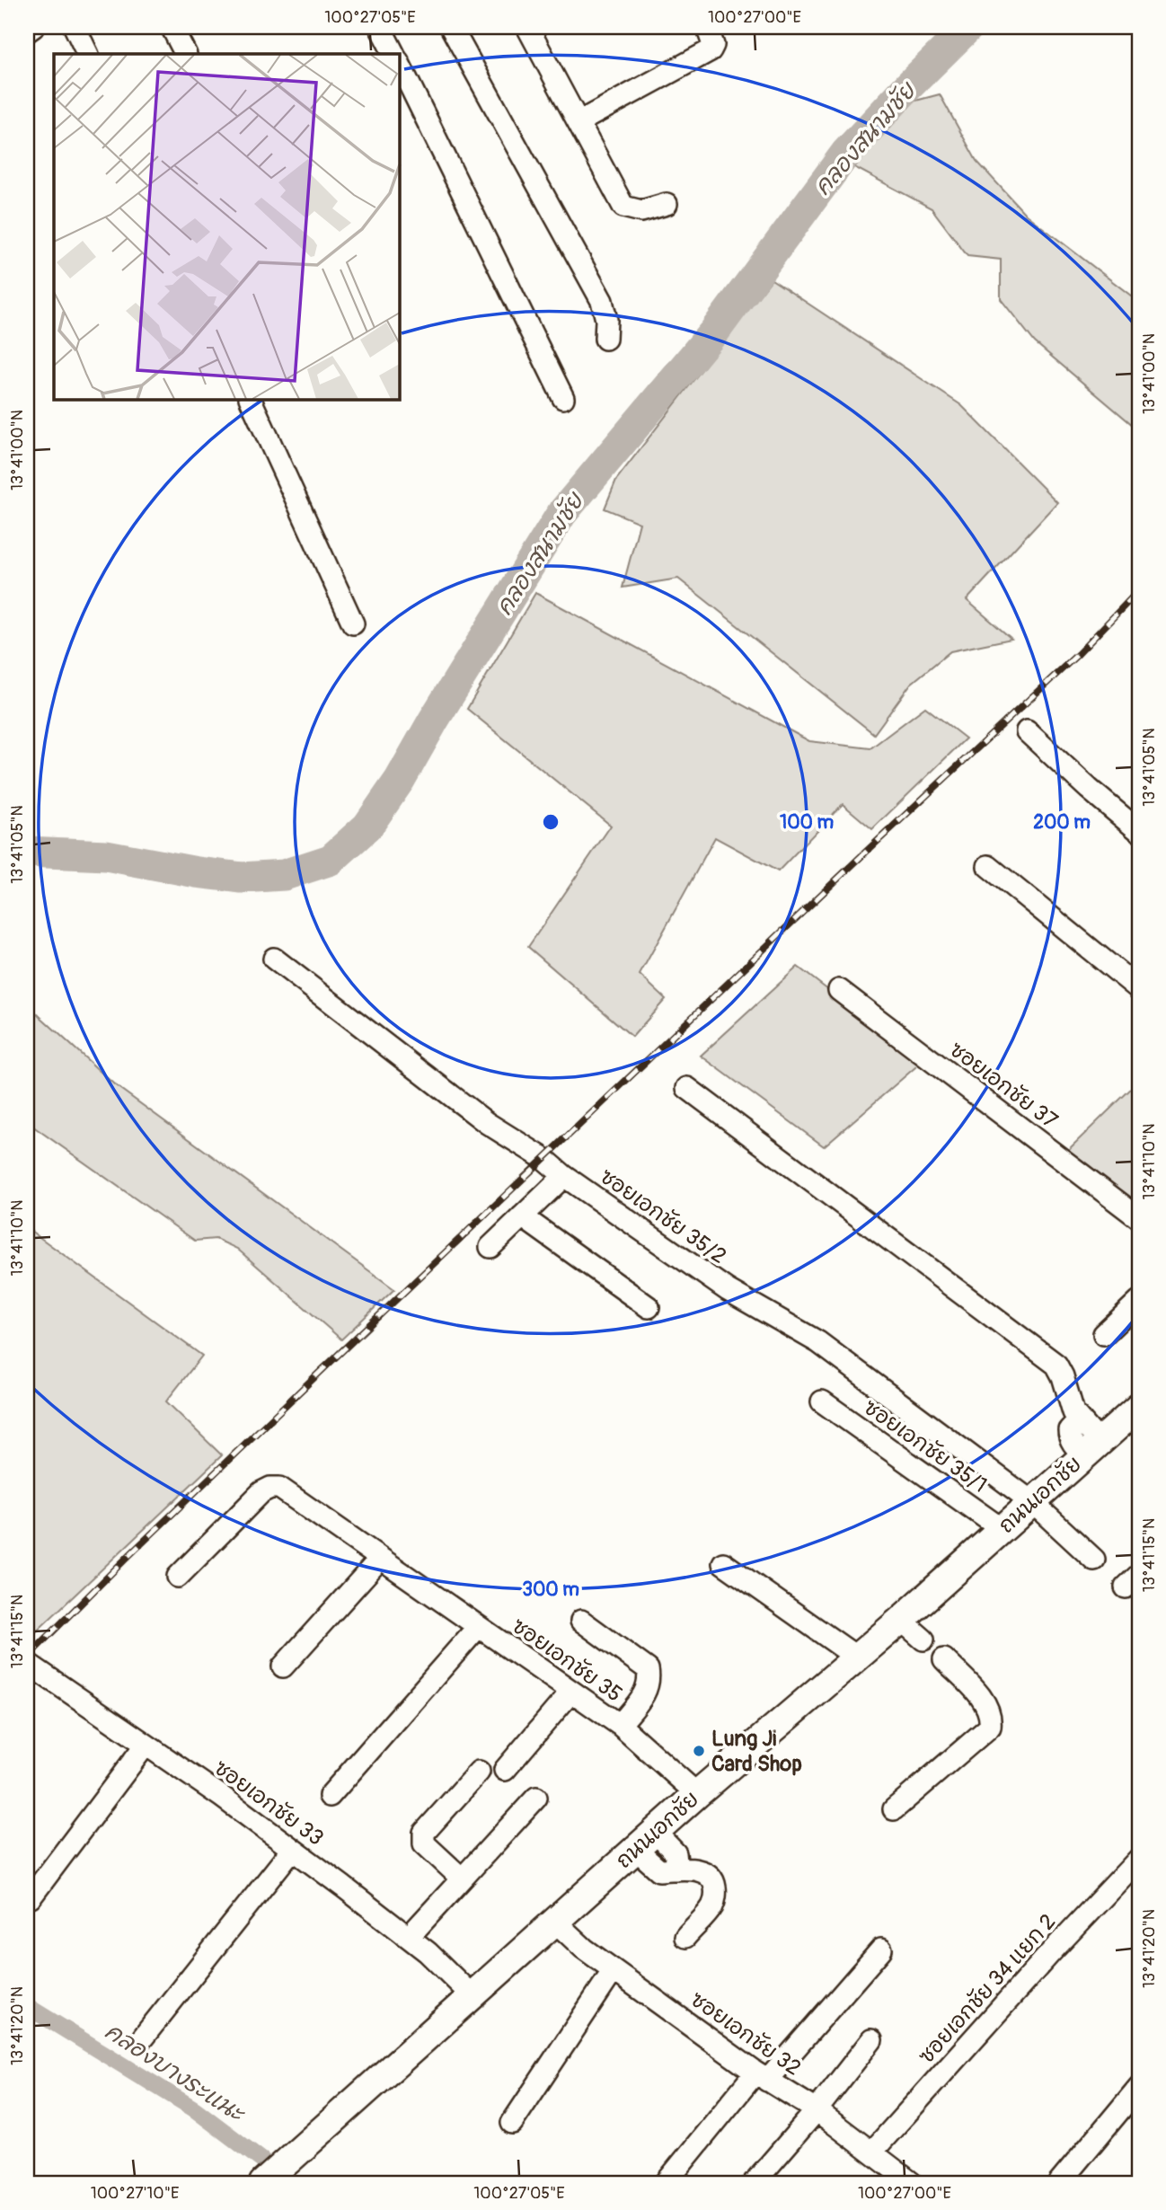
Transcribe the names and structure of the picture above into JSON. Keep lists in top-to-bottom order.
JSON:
{
  "streets": {
    "main road": ["ถนนเอกชัย"],
    "street": [
      "ซอยเอกชัย 37",
      "ซอยเอกชัย 35/2",
      "ซอยเอกชัย 35/1",
      "ซอยเอกชัย 35",
      "ซอยเอกชัย 33",
      "ซอยเอกชัย 34 แยก 2",
      "ซอยเอกชัย 32"
    ]
  },
  "crossings": [
    ["ซอยเอกชัย 35/2", "ถนนเอกชัย"],
    ["ซอยเอกชัย 35/1", "ถนนเอกชัย"],
    ["ถนนเอกชัย", "ซอยเอกชัย 35"],
    ["ถนนเอกชัย", "ซอยเอกชัย 33"],
    ["ถนนเอกชัย", "ซอยเอกชัย 32"],
    ["ซอยเอกชัย 34 แยก 2", "ซอยเอกชัย 32"]
  ],
  "water": ["คลองสนามชัย", "คลองบางระแนะ"],
  "places": ["Lung Ji Card Shop"],
  "coordinates": [
    "100°27'05\"E",
    "100°27'00\"E",
    "13°41'00\"N",
    "13°41'05\"N",
    "13°41'10\"N",
    "13°41'15\"N",
    "13°41'20\"N",
    "100°27'10\"E"
  ],
  "rings": ["100 m", "200 m", "300 m"]
}
